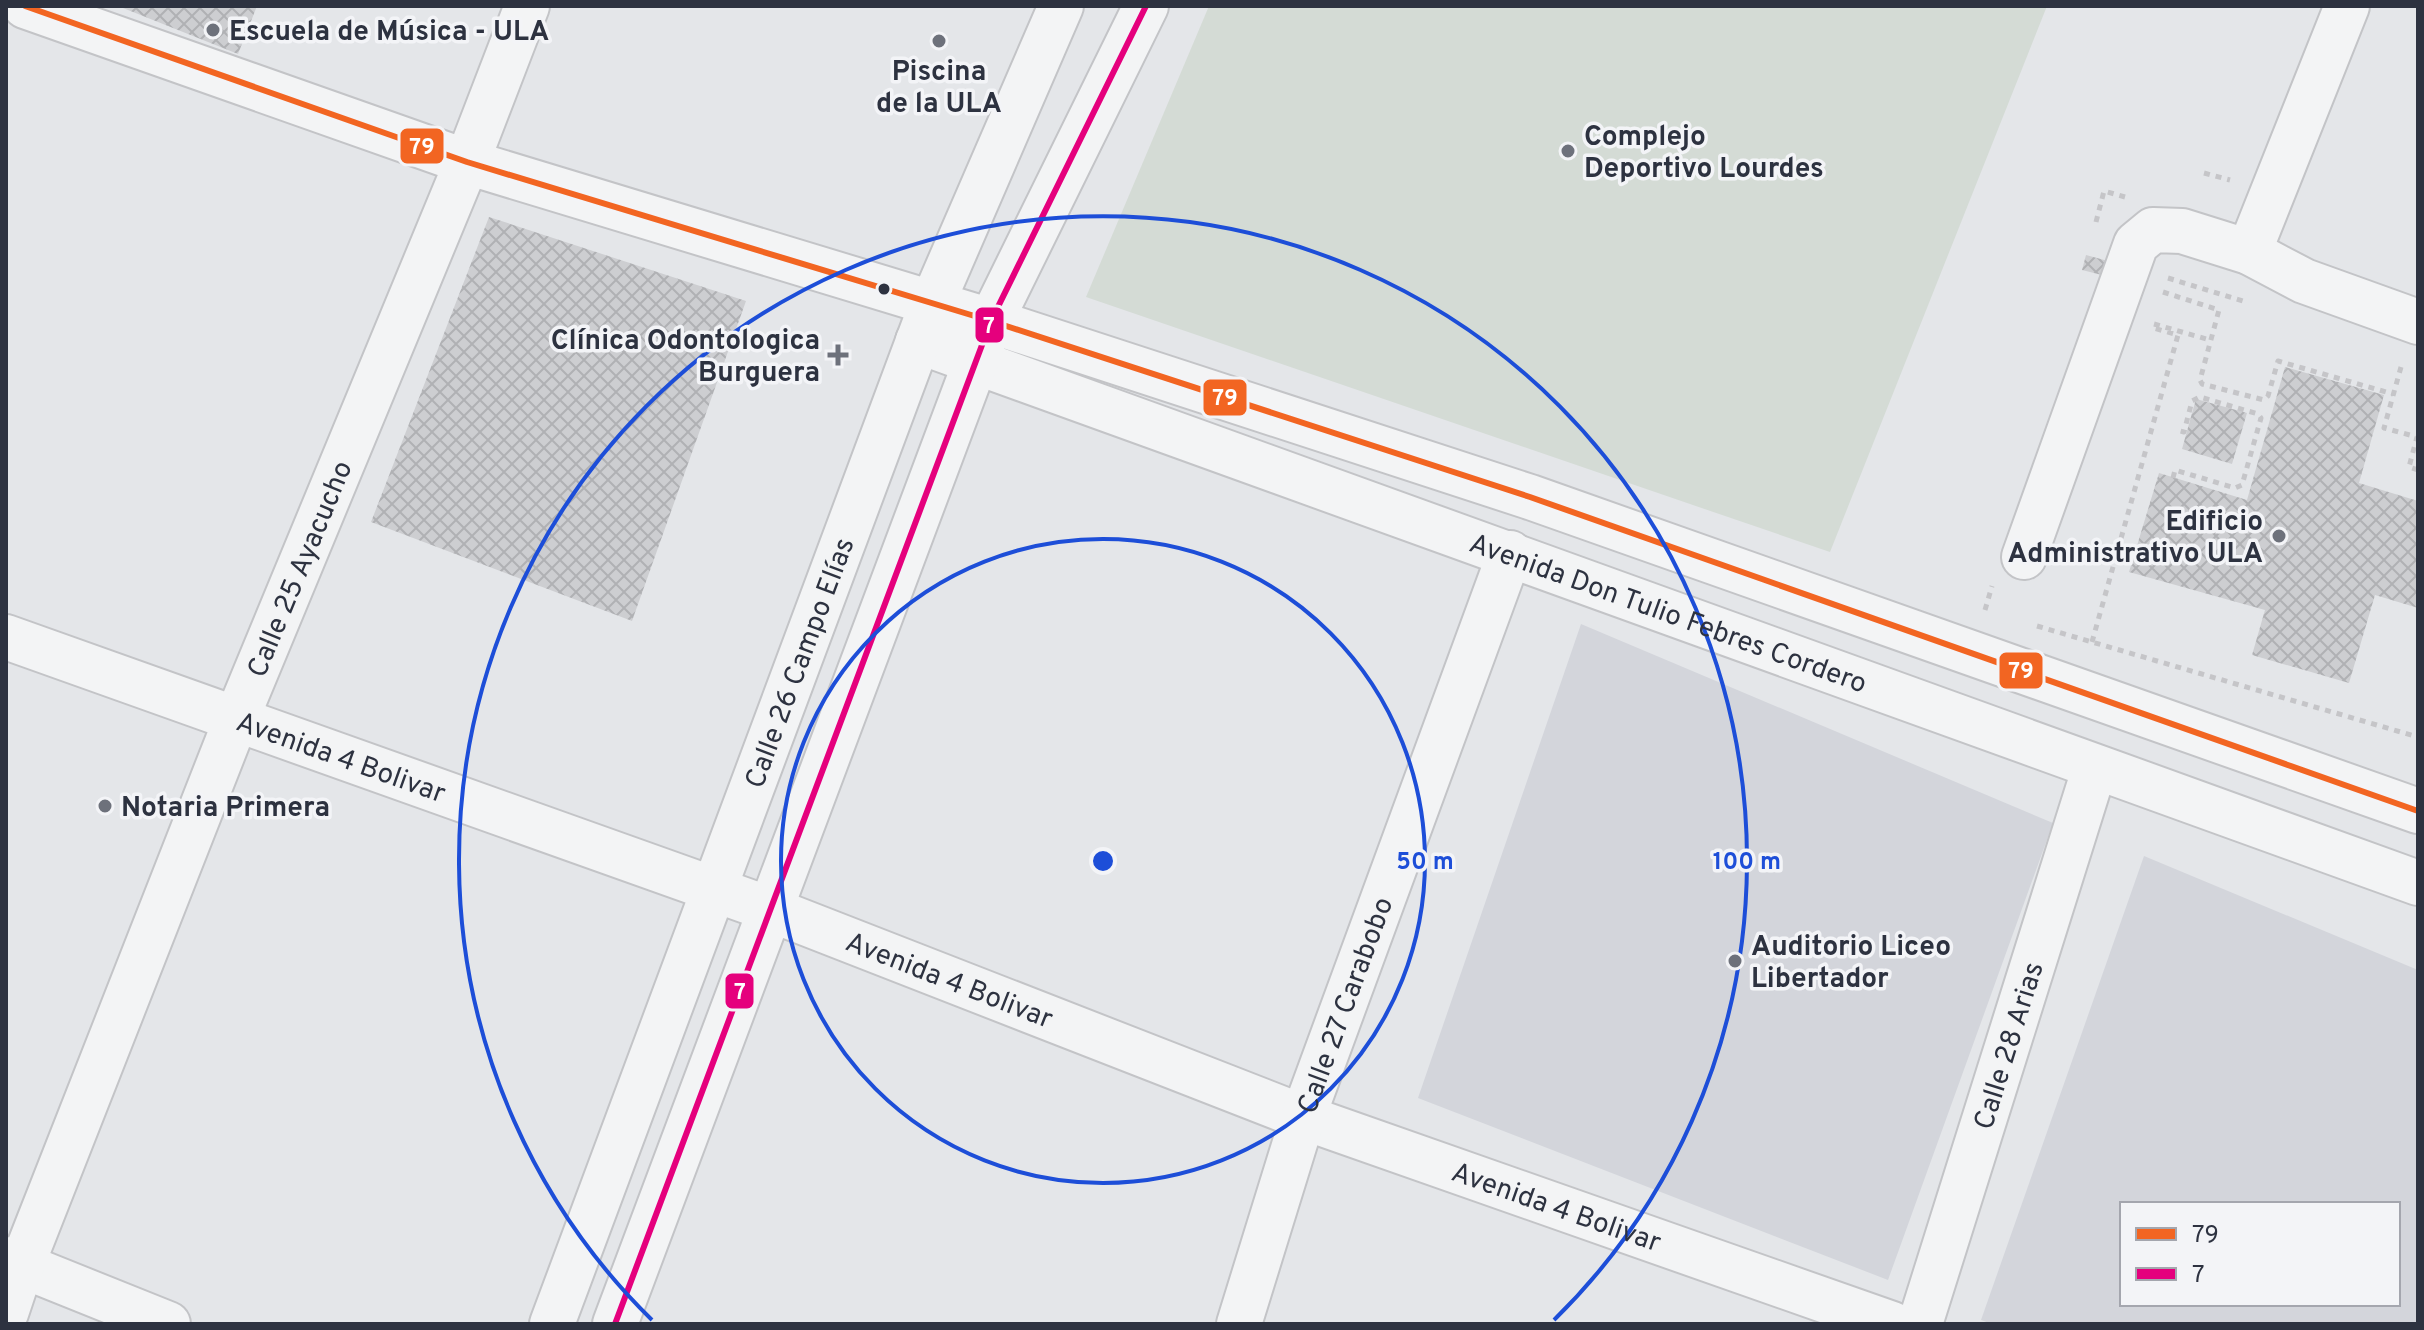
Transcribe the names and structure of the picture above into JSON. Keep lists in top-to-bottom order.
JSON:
{
  "streets": {
    "street": [
      "Calle 25 Ayacucho",
      "Avenida Don Tulio Febres Cordero",
      "Calle 26 Campo Elías",
      "Avenida 4 Bolivar",
      "Calle 27 Carabobo",
      "Calle 28 Arias"
    ]
  },
  "crossings": [
    ["Calle 25 Ayacucho", "Avenida 4 Bolivar"],
    ["Avenida Don Tulio Febres Cordero", "Calle 26 Campo Elías"],
    ["Avenida Don Tulio Febres Cordero", "Calle 27 Carabobo"],
    ["Avenida Don Tulio Febres Cordero", "Calle 28 Arias"],
    ["Calle 26 Campo Elías", "Avenida 4 Bolivar"],
    ["Avenida 4 Bolivar", "Calle 27 Carabobo"]
  ],
  "places": {
    "other": [
      "Escuela de Música - ULA",
      "Piscina de la ULA",
      "Complejo Deportivo Lourdes",
      "Edificio Administrativo ULA",
      "Notaria Primera",
      "Auditorio Liceo Libertador"
    ],
    "health": ["Clínica Odontologica Burguera"]
  },
  "lines": ["transit line 79", "transit line 7"],
  "legend": ["79", "7"],
  "rings": ["50 m", "100 m"]
}
